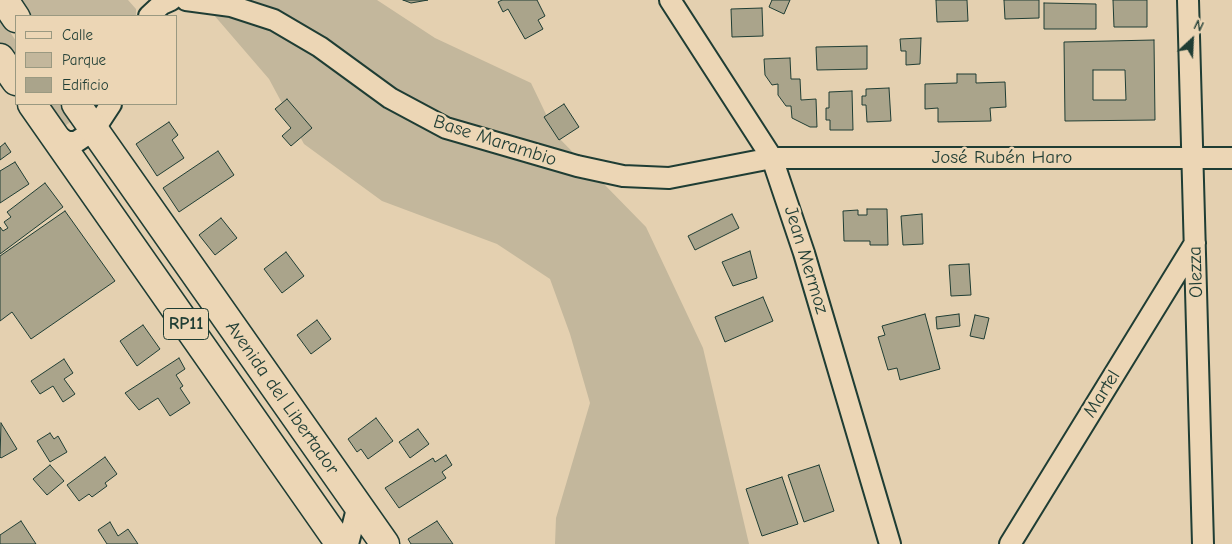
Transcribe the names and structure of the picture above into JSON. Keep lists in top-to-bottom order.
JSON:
{
  "streets": {
    "main road": ["RP11", "Avenida del Libertador"],
    "street": [
      "Base Marambio",
      "José Rubén Haro",
      "Jean Mermoz",
      "Olezza",
      "Martel"
    ]
  },
  "crossings": [
    ["Base Marambio", "José Rubén Haro"],
    ["Base Marambio", "Jean Mermoz"],
    ["José Rubén Haro", "Jean Mermoz"],
    ["José Rubén Haro", "Olezza"],
    ["Olezza", "Martel"]
  ],
  "legend": ["Calle", "Parque", "Edificio"],
  "north": "top right"
}
